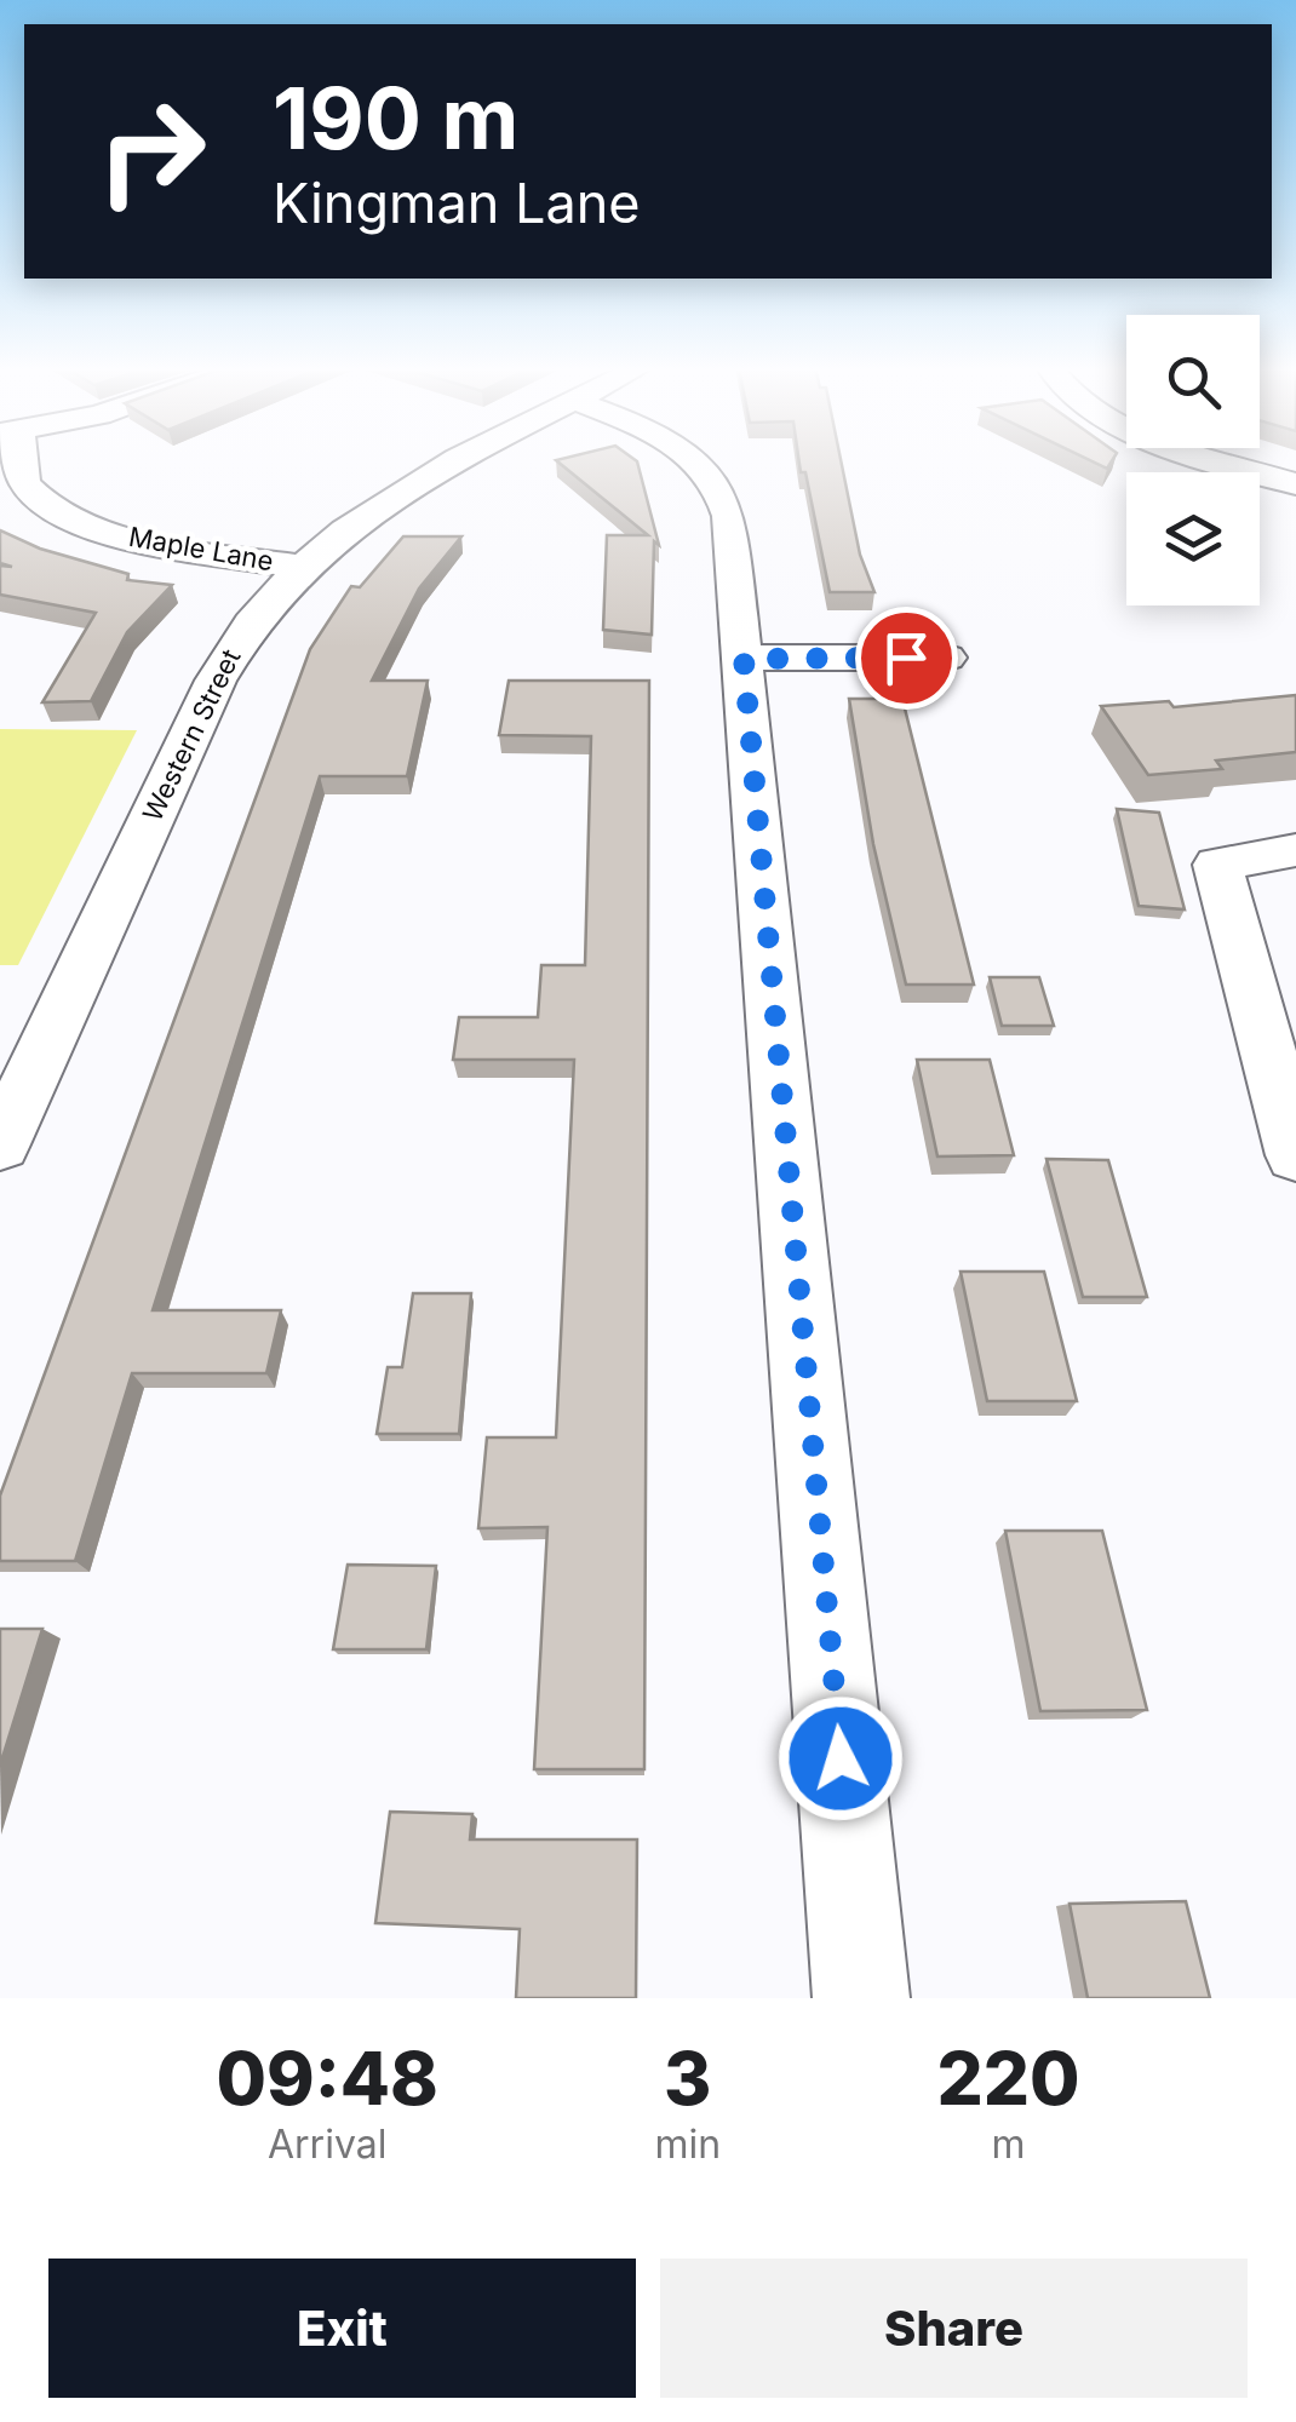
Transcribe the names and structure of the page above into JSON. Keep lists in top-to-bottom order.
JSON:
{
  "streets": {
    "street": ["Maple Lane", "Western Street"]
  },
  "crossings": [
    ["Maple Lane", "Western Street"]
  ],
  "page": {
    "turn": ["190 m", "Kingman Lane"],
    "eta": [
      "09:48",
      "Arrival",
      "3",
      "min",
      "220",
      "m"
    ],
    "buttons": ["Exit", "Share"]
  }
}
